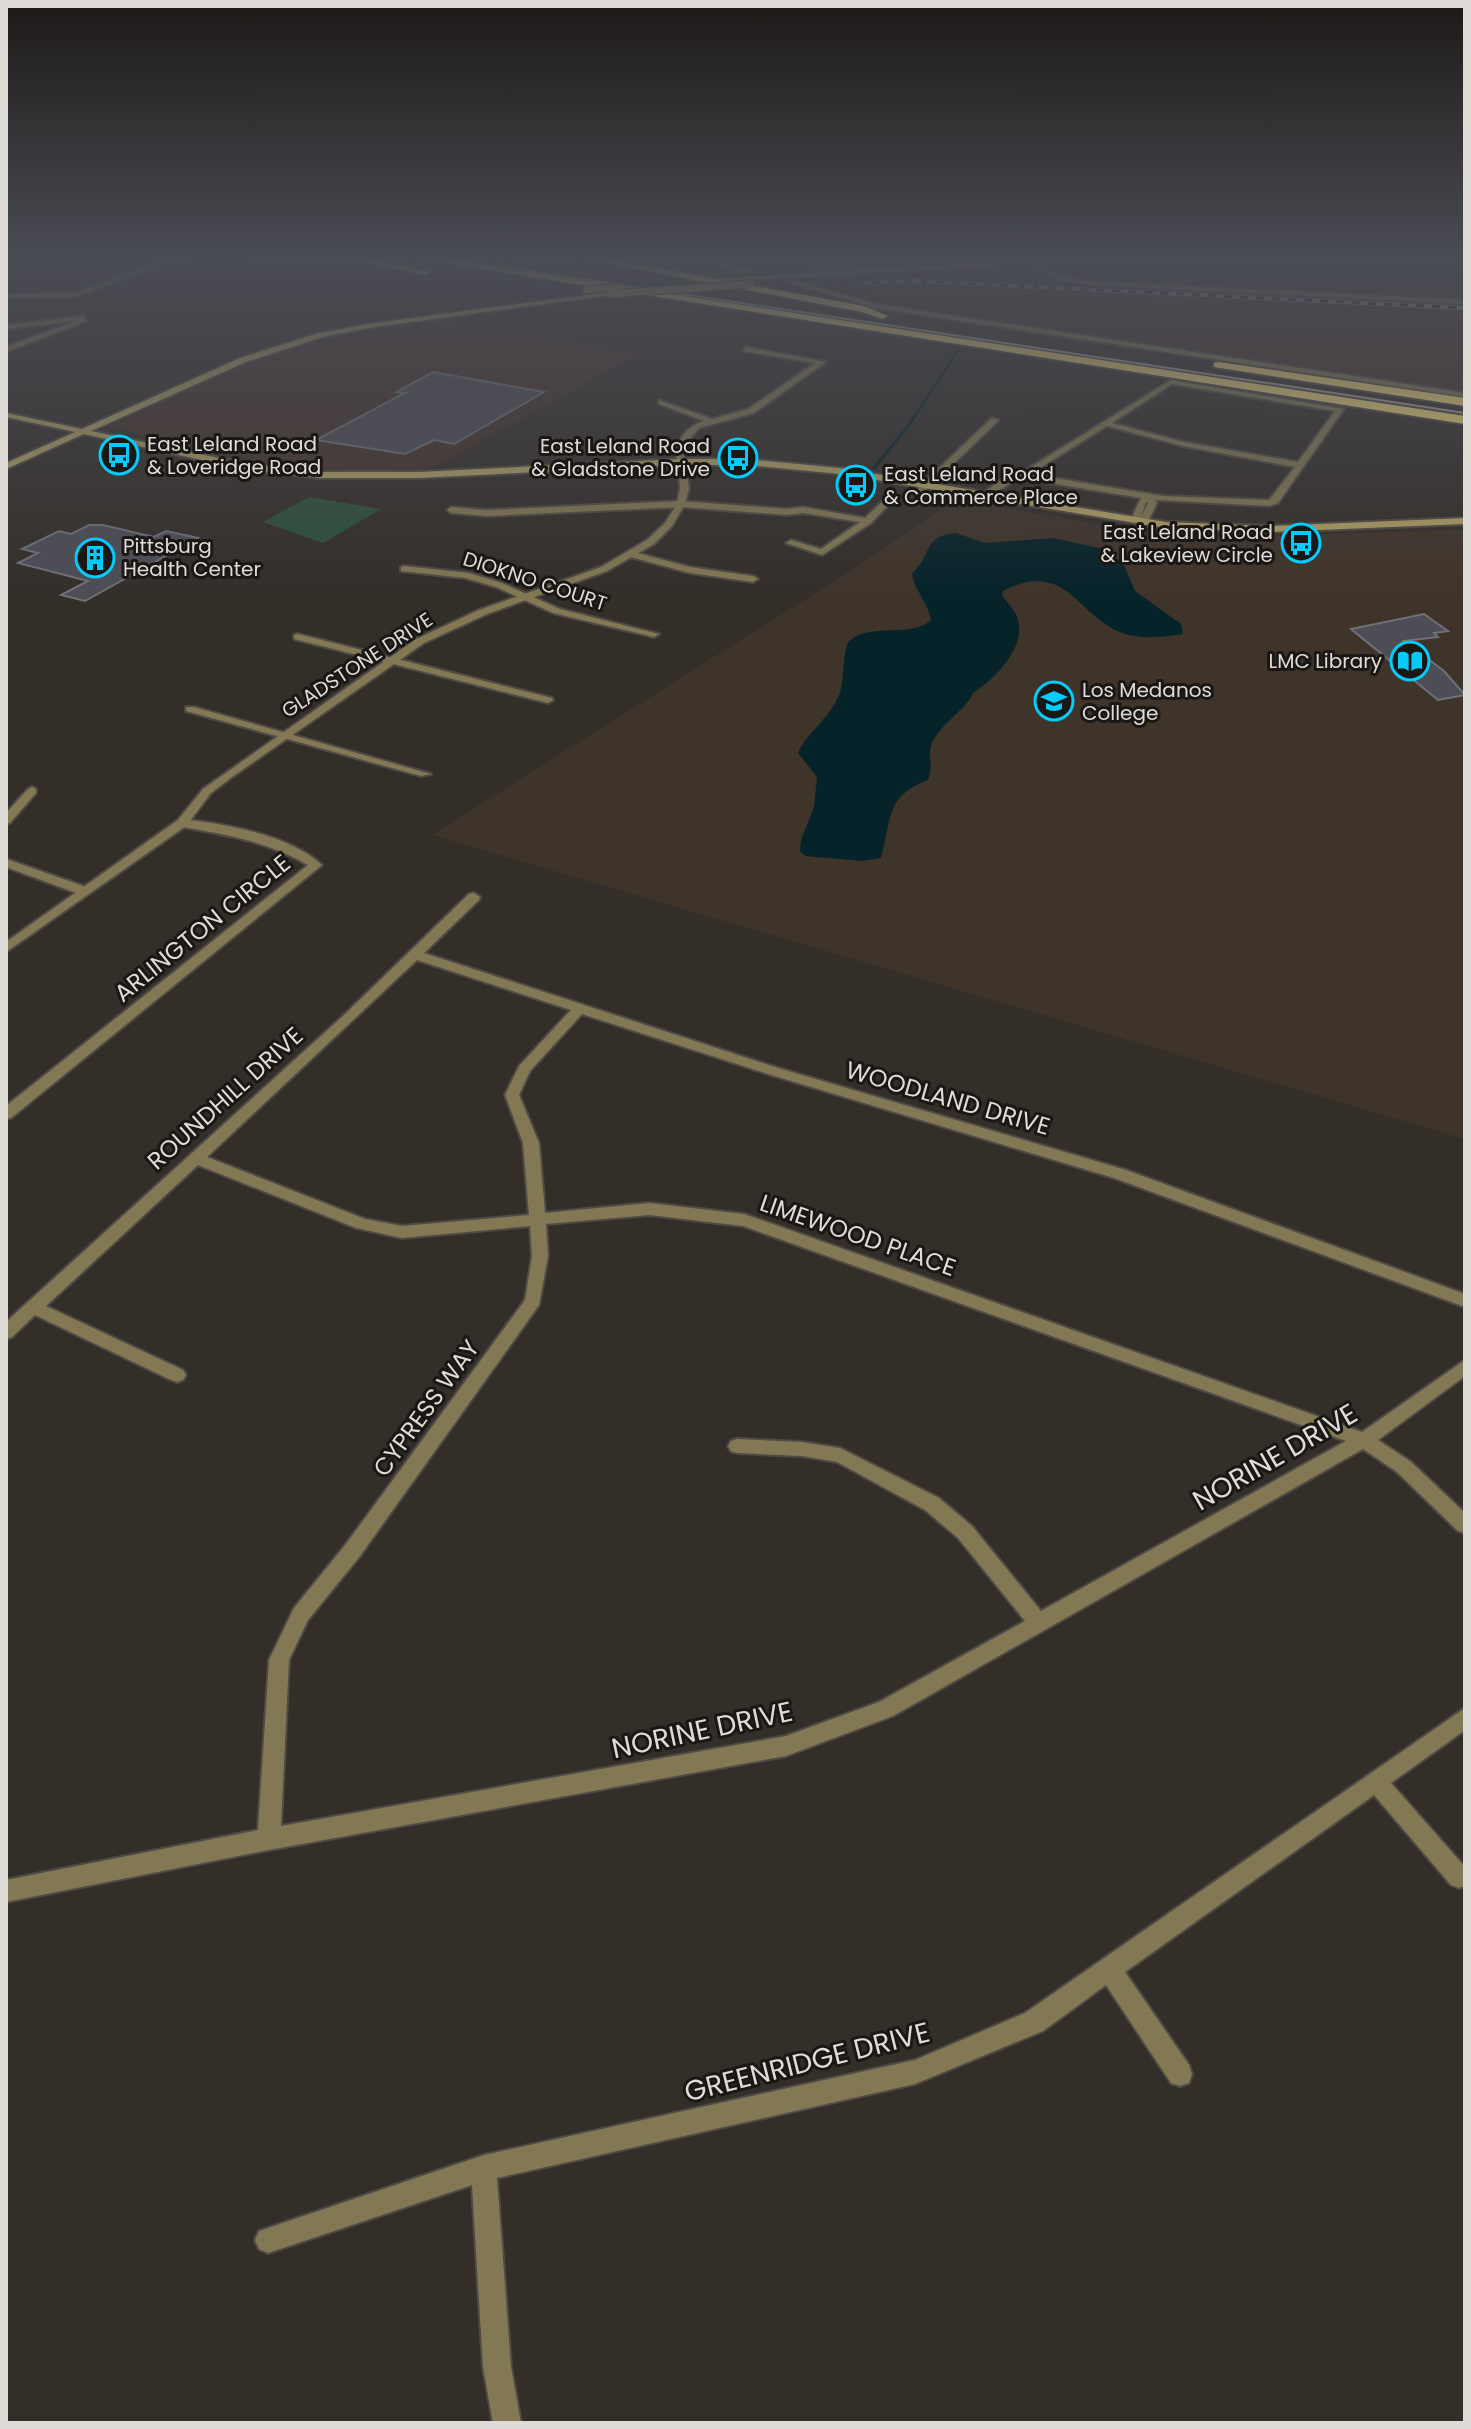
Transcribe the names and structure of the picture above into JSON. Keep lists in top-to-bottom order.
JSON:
{
  "streets": {
    "street": [
      "DIOKNO COURT",
      "GLADSTONE DRIVE",
      "ARLINGTON CIRCLE",
      "ROUNDHILL DRIVE",
      "WOODLAND DRIVE",
      "LIMEWOOD PLACE",
      "CYPRESS WAY",
      "NORINE DRIVE",
      "GREENRIDGE DRIVE"
    ]
  },
  "crossings": [
    ["DIOKNO COURT", "GLADSTONE DRIVE"],
    ["GLADSTONE DRIVE", "ARLINGTON CIRCLE"],
    ["ROUNDHILL DRIVE", "WOODLAND DRIVE"],
    ["ROUNDHILL DRIVE", "LIMEWOOD PLACE"],
    ["WOODLAND DRIVE", "CYPRESS WAY"],
    ["LIMEWOOD PLACE", "CYPRESS WAY"],
    ["LIMEWOOD PLACE", "NORINE DRIVE"],
    ["CYPRESS WAY", "NORINE DRIVE"]
  ],
  "places": {
    "bus stop": [
      "East Leland Road & Loveridge Road",
      "East Leland Road & Gladstone Drive",
      "East Leland Road & Commerce Place",
      "East Leland Road & Lakeview Circle"
    ],
    "building": ["Pittsburg Health Center"],
    "library": ["LMC Library"],
    "school or university": ["Los Medanos College"]
  }
}
